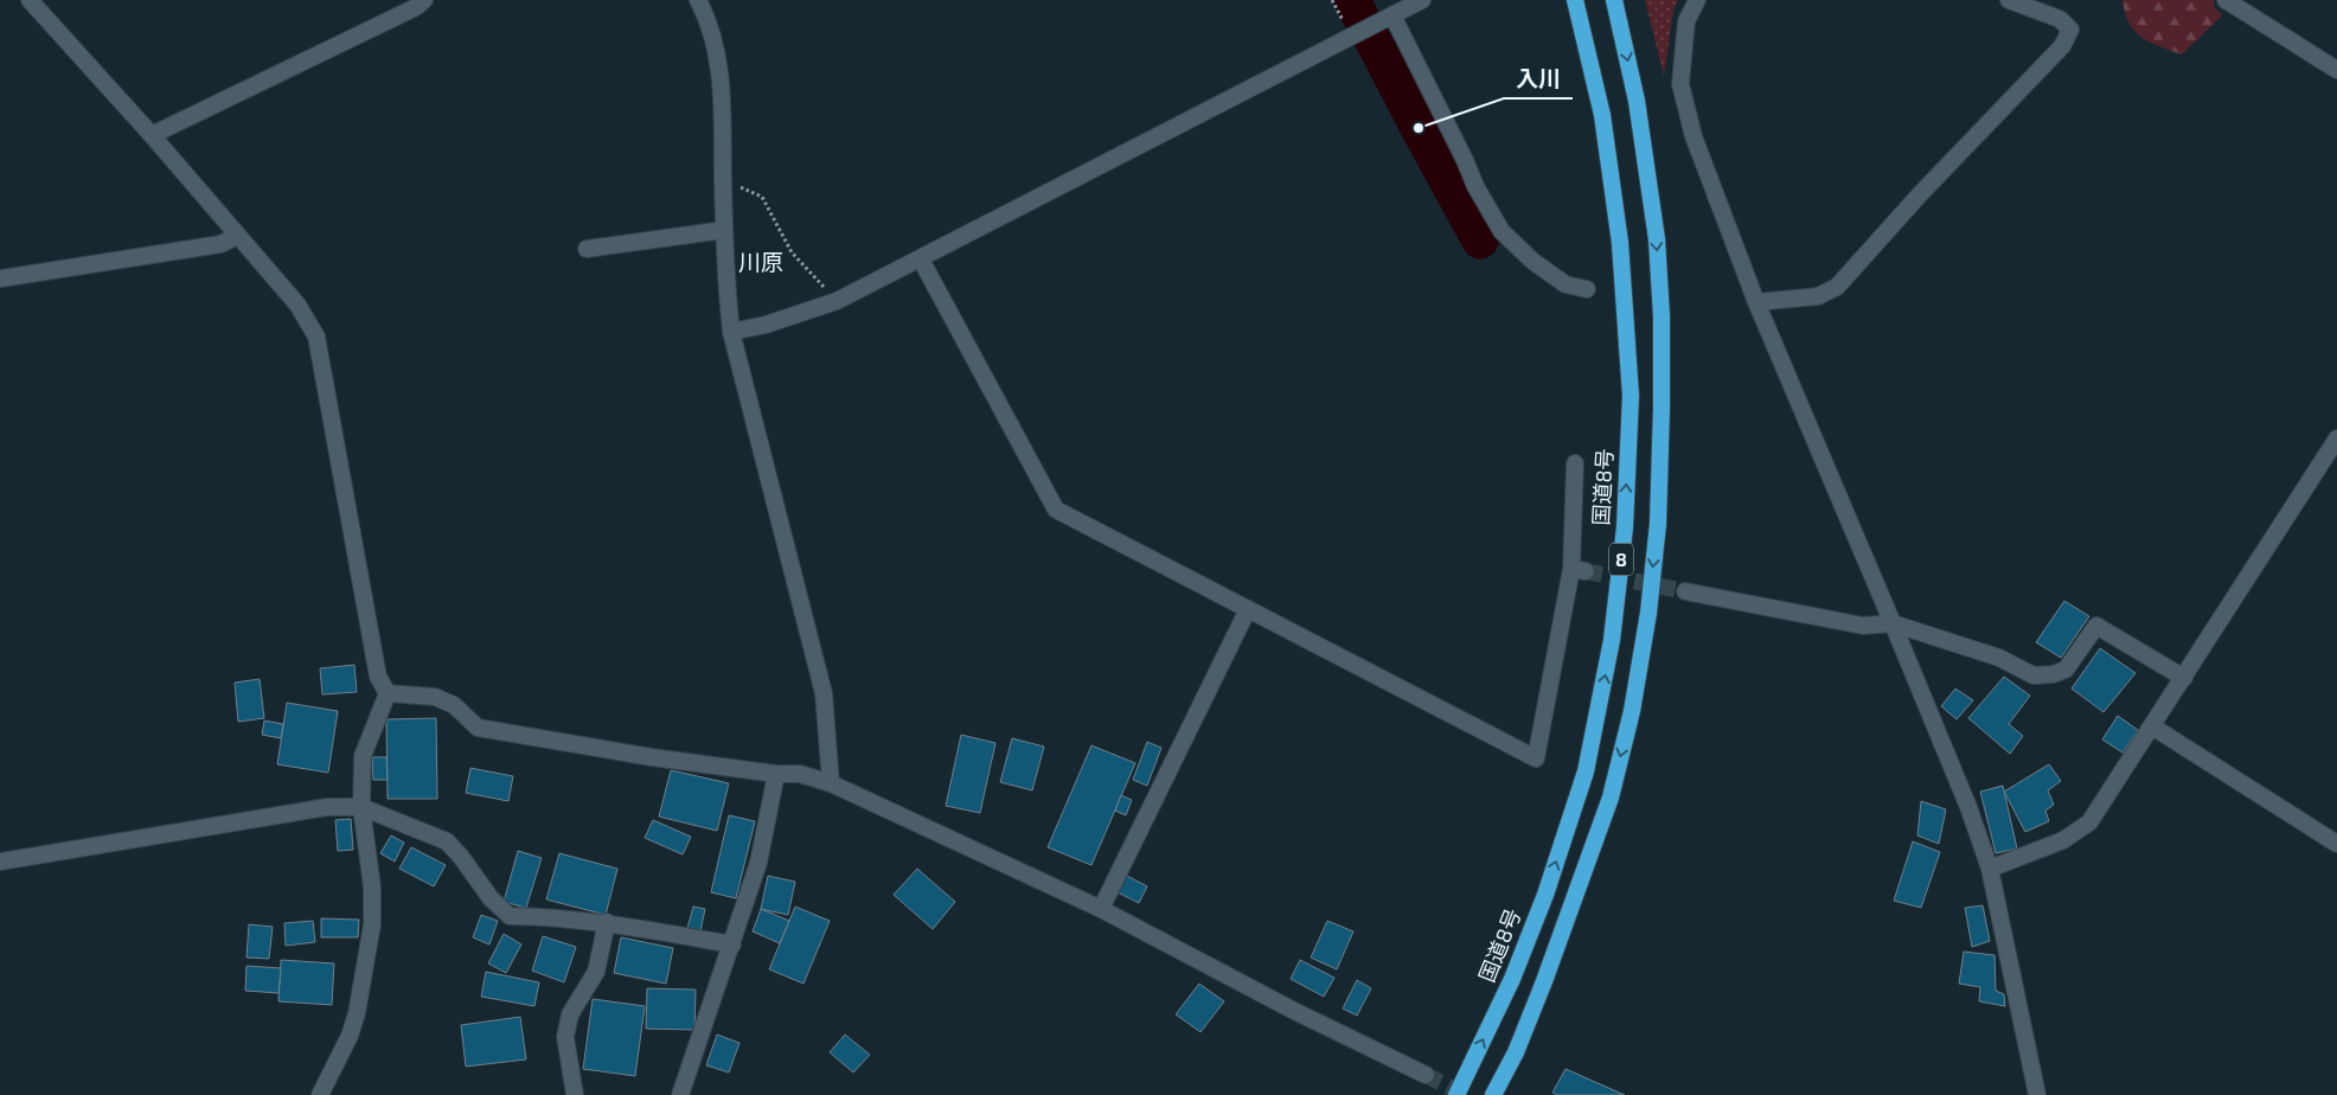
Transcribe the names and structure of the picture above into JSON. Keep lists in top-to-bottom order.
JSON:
{
  "streets": {
    "highway": ["国道8号", "8"]
  },
  "districts": ["川原"],
  "places": ["入川"]
}
